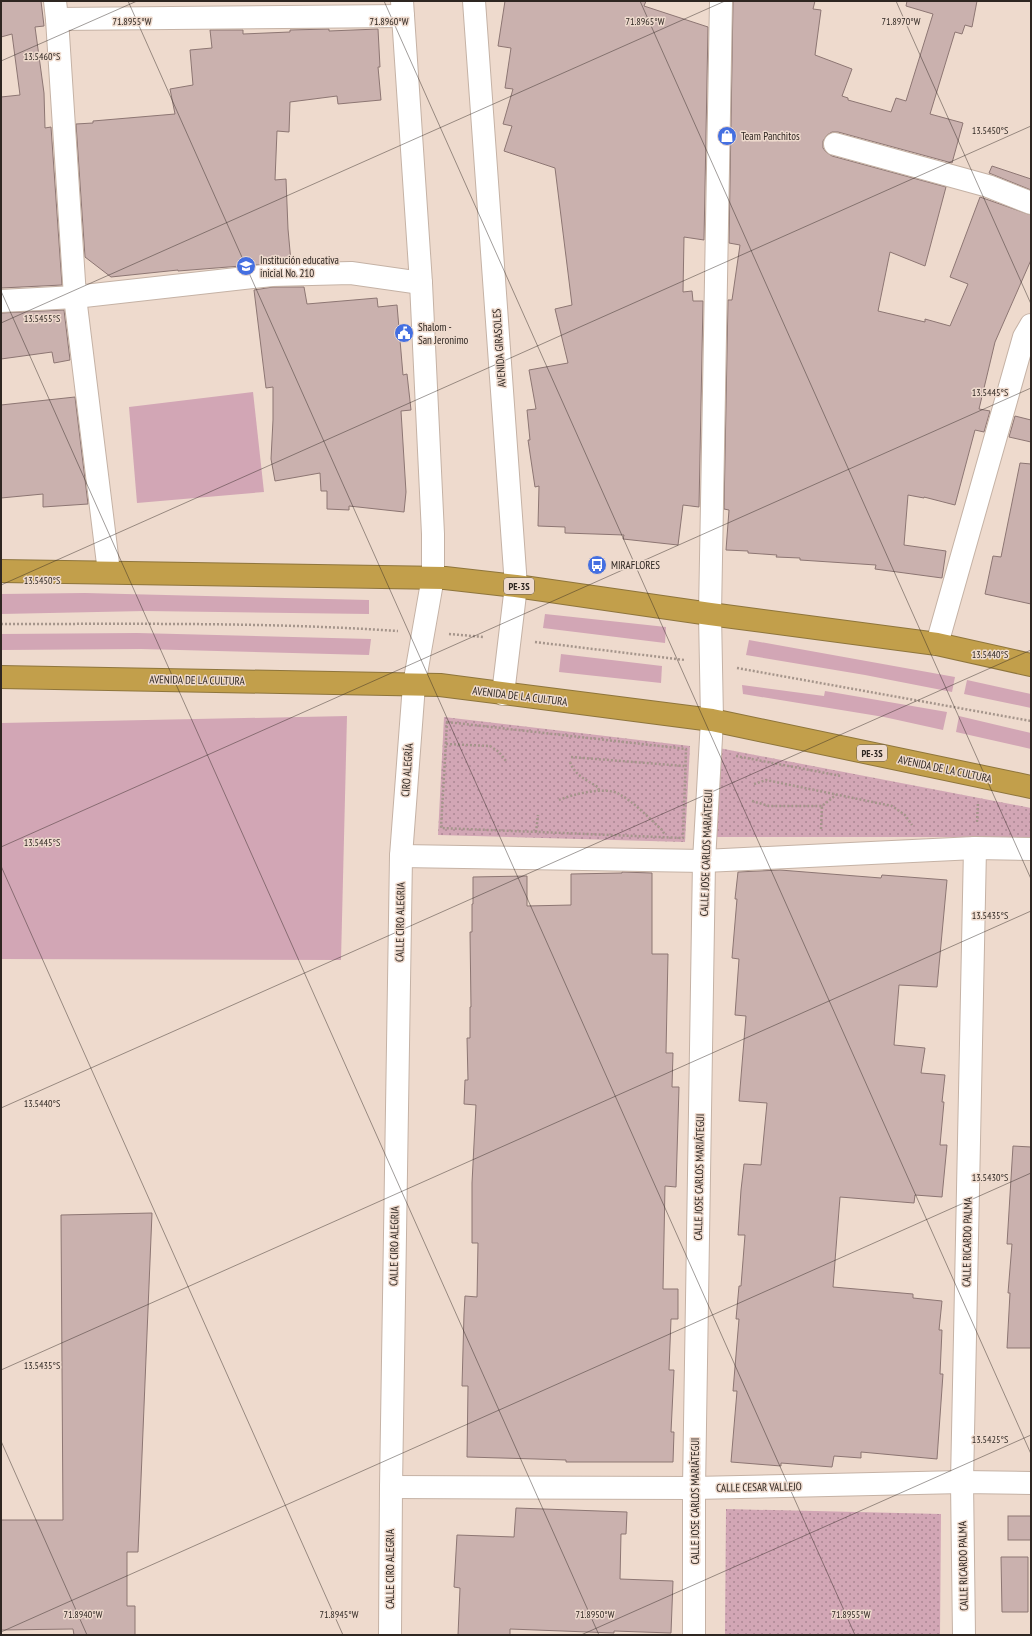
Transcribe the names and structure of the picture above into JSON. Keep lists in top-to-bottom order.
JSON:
{
  "streets": {
    "highway": ["PE-3S", "AVENIDA DE LA CULTURA"],
    "street": [
      "AVENIDA GIRASOLES",
      "CIRO ALEGRÍA",
      "CALLE JOSE CARLOS MARIÁTEGUI",
      "CALLE CIRO ALEGRIA",
      "CALLE RICARDO PALMA",
      "CALLE CESAR VALLEJO"
    ]
  },
  "crossings": [
    ["AVENIDA GIRASOLES", "PE-3S"],
    ["AVENIDA GIRASOLES", "AVENIDA DE LA CULTURA"],
    ["PE-3S", "CALLE JOSE CARLOS MARIÁTEGUI"],
    ["AVENIDA DE LA CULTURA", "CIRO ALEGRÍA"],
    ["AVENIDA DE LA CULTURA", "CALLE JOSE CARLOS MARIÁTEGUI"],
    ["CIRO ALEGRÍA", "CALLE CIRO ALEGRIA"],
    ["CALLE JOSE CARLOS MARIÁTEGUI", "CALLE CESAR VALLEJO"],
    ["CALLE CIRO ALEGRIA", "CALLE CESAR VALLEJO"],
    ["CALLE RICARDO PALMA", "CALLE CESAR VALLEJO"]
  ],
  "places": {
    "shop": ["Team Panchitos"],
    "school or university": ["Institución educativa inicial No. 210"],
    "public building": ["Shalom - San Jeronimo"],
    "bus stop": ["MIRAFLORES"]
  },
  "coordinates": [
    "71.8955°W",
    "71.8960°W",
    "71.8965°W",
    "71.8970°W",
    "13.5460°S",
    "13.5450°S",
    "13.5455°S",
    "13.5445°S",
    "13.5440°S",
    "13.5435°S",
    "13.5430°S",
    "13.5425°S",
    "71.8940°W",
    "71.8945°W",
    "71.8950°W"
  ]
}
